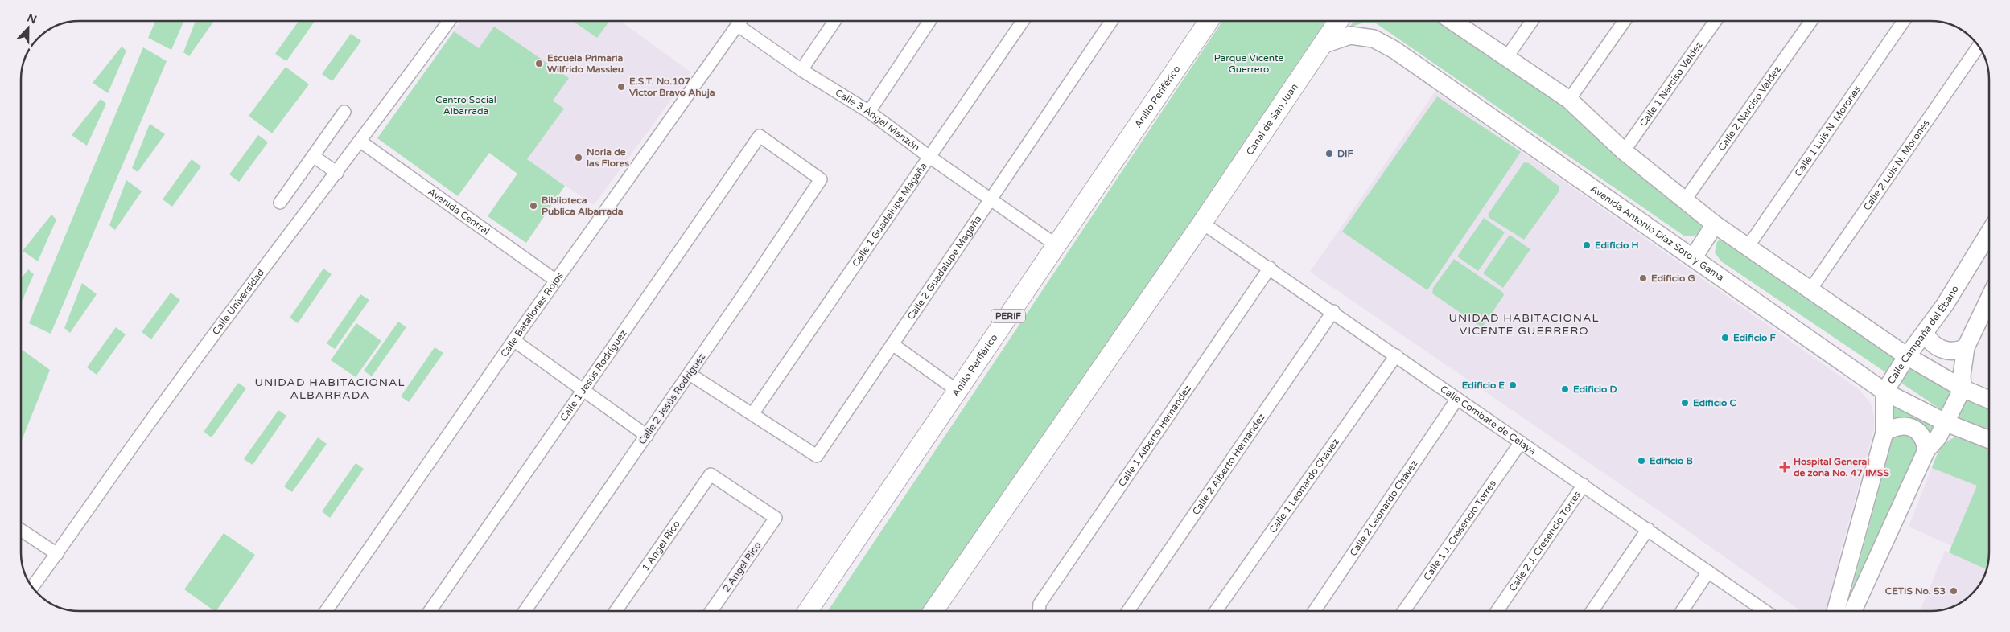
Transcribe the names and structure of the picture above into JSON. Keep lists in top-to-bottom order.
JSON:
{
  "streets": {
    "main road": ["Anillo Periférico", "Canal de San Juan", "PERIF"],
    "street": [
      "Calle 1 Narciso Valdez",
      "Calle 2 Narciso Valdez",
      "Calle 3 Ángel Manzón",
      "Calle 1 Luis N. Morones",
      "Calle 2 Luis N. Morones",
      "Avenida Central",
      "Calle 1 Guadalupe Magaña",
      "Avenida Antonio Díaz Soto y Gama",
      "Calle 2 Guadalupe Magaña",
      "Calle Universidad",
      "Calle Batallones Rojos",
      "Calle Campaña del Ébano",
      "Calle 1 Jesús Rodríguez",
      "Calle 2 Jesús Rodríguez",
      "Calle Combate de Celaya",
      "Calle 1 Alberto Hernández",
      "Calle 2 Alberto Hernández",
      "Calle 1 Leonardo Chávez",
      "Calle 2 Leonardo Chávez",
      "Calle 1 J. Cresencio Torres",
      "Calle 2 J. Cresencio Torres",
      "1 Angel Rico",
      "2 Angel Rico"
    ]
  },
  "crossings": [
    ["Anillo Periférico", "Calle 3 Ángel Manzón"],
    ["Canal de San Juan", "Avenida Antonio Díaz Soto y Gama"],
    ["Canal de San Juan", "Calle Combate de Celaya"],
    ["Calle 3 Ángel Manzón", "Calle 1 Guadalupe Magaña"],
    ["Calle 3 Ángel Manzón", "Calle 2 Guadalupe Magaña"],
    ["Calle 3 Ángel Manzón", "Calle Batallones Rojos"],
    ["Avenida Central", "Calle Universidad"],
    ["Avenida Central", "Calle Batallones Rojos"],
    ["Calle 1 Guadalupe Magaña", "Calle 2 Guadalupe Magaña"],
    ["Avenida Antonio Díaz Soto y Gama", "Calle Campaña del Ébano"],
    ["Calle 1 Jesús Rodríguez", "Calle 2 Jesús Rodríguez"],
    ["Calle Combate de Celaya", "Calle 1 Alberto Hernández"],
    ["Calle Combate de Celaya", "Calle 2 Alberto Hernández"],
    ["Calle Combate de Celaya", "Calle 1 Leonardo Chávez"],
    ["Calle Combate de Celaya", "Calle 2 Leonardo Chávez"],
    ["Calle Combate de Celaya", "Calle 1 J. Cresencio Torres"],
    ["Calle Combate de Celaya", "Calle 2 J. Cresencio Torres"],
    ["1 Angel Rico", "2 Angel Rico"]
  ],
  "districts": ["UNIDAD HABITACIONAL VICENTE GUERRERO", "UNIDAD HABITACIONAL ALBARRADA"],
  "parks": ["Parque Vicente Guerrero", "Centro Social Albarrada"],
  "places": {
    "other": [
      "Escuela Primaria Wilfrido Massieu",
      "E.S.T. No.107 Victor Bravo Ahuja",
      "DIF",
      "Noria de las Flores",
      "Biblioteca Publica Albarrada",
      "Edificio H",
      "Edificio G",
      "Edificio F",
      "Edificio E",
      "Edificio D",
      "Edificio C",
      "Edificio B",
      "CETIS No. 53"
    ],
    "health": ["Hospital General de zona No. 47 IMSS"]
  },
  "north": "top"
}
